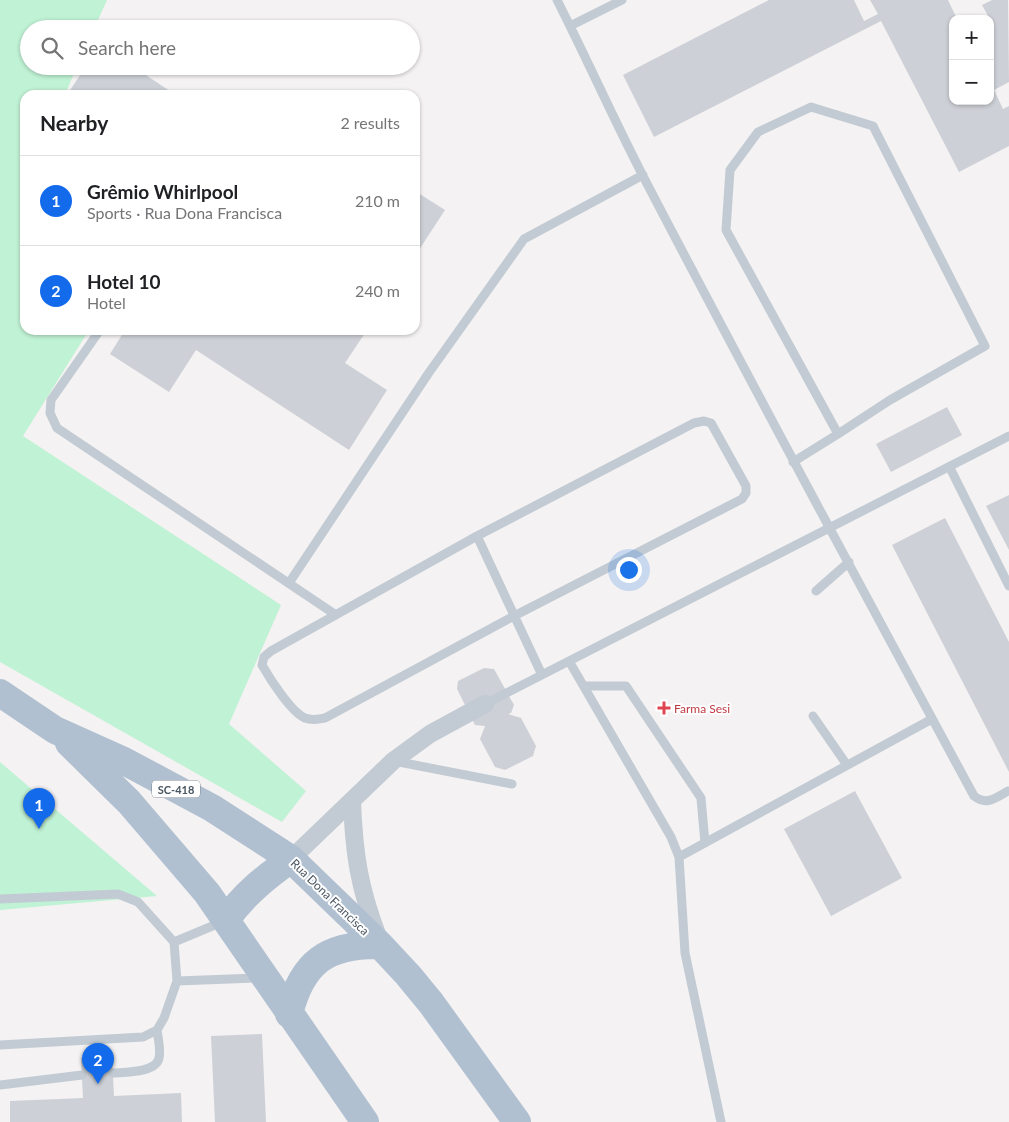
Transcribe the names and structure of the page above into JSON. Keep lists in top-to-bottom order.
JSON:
{
  "streets": {
    "main road": ["SC-418", "Rua Dona Francisca"]
  },
  "places": {
    "health": ["Farma Sesi"]
  },
  "page": {
    "map_buttons": ["+", "−"],
    "search": "Search here",
    "heading": ["Nearby", "2 results"],
    "list": [
      {
        "mark": "1",
        "name": "Grêmio Whirlpool",
        "note": "Sports · Rua Dona Francisca",
        "value": "210 m"
      },
      {
        "mark": "2",
        "name": "Hotel 10",
        "note": "Hotel",
        "value": "240 m"
      }
    ],
    "pins": ["1", "2"]
  }
}
